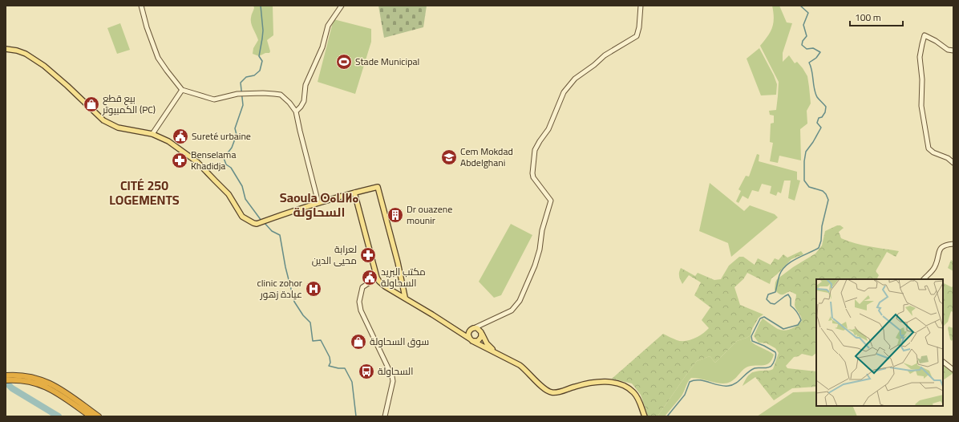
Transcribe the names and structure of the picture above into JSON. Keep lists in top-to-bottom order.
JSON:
{
  "districts": ["CITÉ 250 LOGEMENTS", "Saoula ⵙⴰⵡⵍⴰ السحاولة"],
  "places": {
    "sports": ["Stade Municipal"],
    "shop": ["بيع قطع الكمبيوتر (PC)", "سوق السحاولة"],
    "public building": ["Sureté urbaine", "مكتب البريد السحاولة"],
    "school or university": ["Cem Mokdad Abdelghani"],
    "pharmacy": ["Benselama Khadidja", "لعرابة محيى الدين"],
    "building": ["Dr ouazene mounir"],
    "hospital": ["clinic zohor عيادة زهور"],
    "bus stop": ["السحاولة"]
  },
  "scale_bar": "100 m"
}
